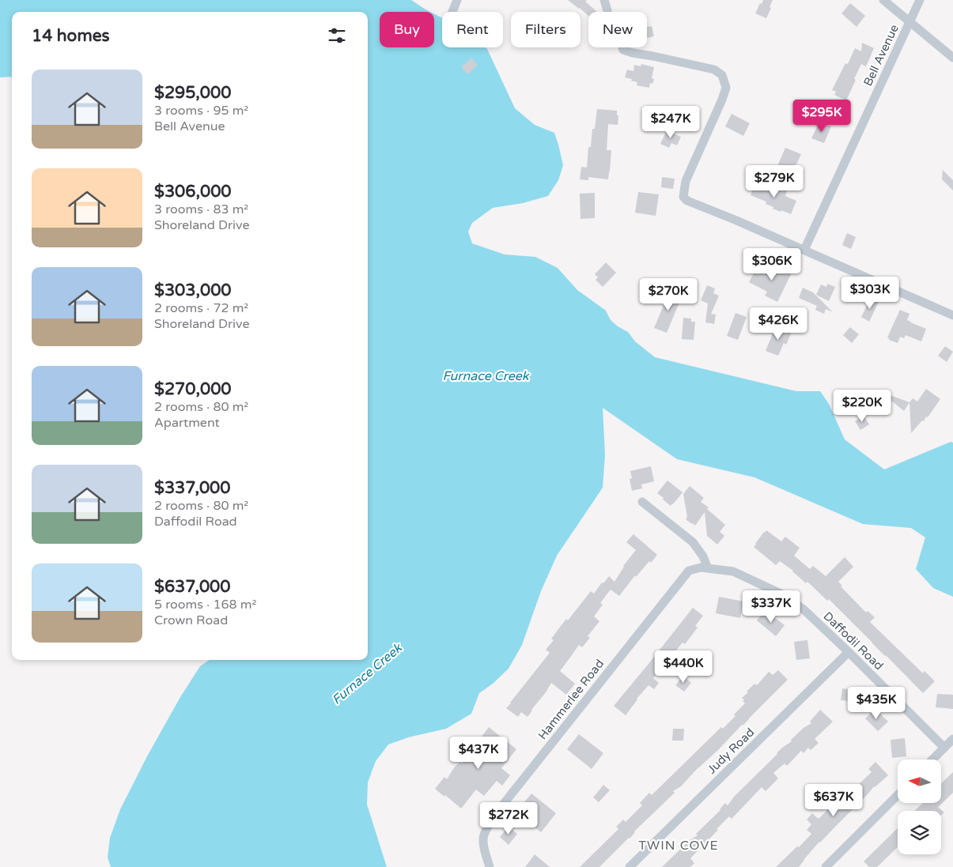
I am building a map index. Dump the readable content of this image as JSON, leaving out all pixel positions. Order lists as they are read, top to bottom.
{
  "streets": {
    "street": [
      "Bell Avenue",
      "Daffodil Road",
      "Hammerlee Road",
      "Judy Road"
    ]
  },
  "crossings": [
    ["Daffodil Road", "Hammerlee Road"],
    ["Daffodil Road", "Judy Road"]
  ],
  "districts": ["TWIN COVE"],
  "water": ["Furnace Creek"],
  "north": "left",
  "page": {
    "chip": [
      "Buy",
      "Rent",
      "Filters",
      "New"
    ],
    "heading": "14 homes",
    "list": [
      {
        "name": "$295,000",
        "note": "3 rooms · 95 m² · Bell Avenue"
      },
      {
        "name": "$306,000",
        "note": "3 rooms · 83 m² · Shoreland Drive"
      },
      {
        "name": "$303,000",
        "note": "2 rooms · 72 m² · Shoreland Drive"
      },
      {
        "name": "$270,000",
        "note": "2 rooms · 80 m² · Apartment"
      },
      {
        "name": "$337,000",
        "note": "2 rooms · 80 m² · Daffodil Road"
      },
      {
        "name": "$637,000",
        "note": "5 rooms · 168 m² · Crown Road"
      }
    ],
    "price": [
      "$295K",
      "$247K",
      "$279K",
      "$306K",
      "$303K",
      "$270K",
      "$426K",
      "$220K",
      "$337K",
      "$440K",
      "$435K",
      "$437K",
      "$637K",
      "$272K"
    ]
  }
}
